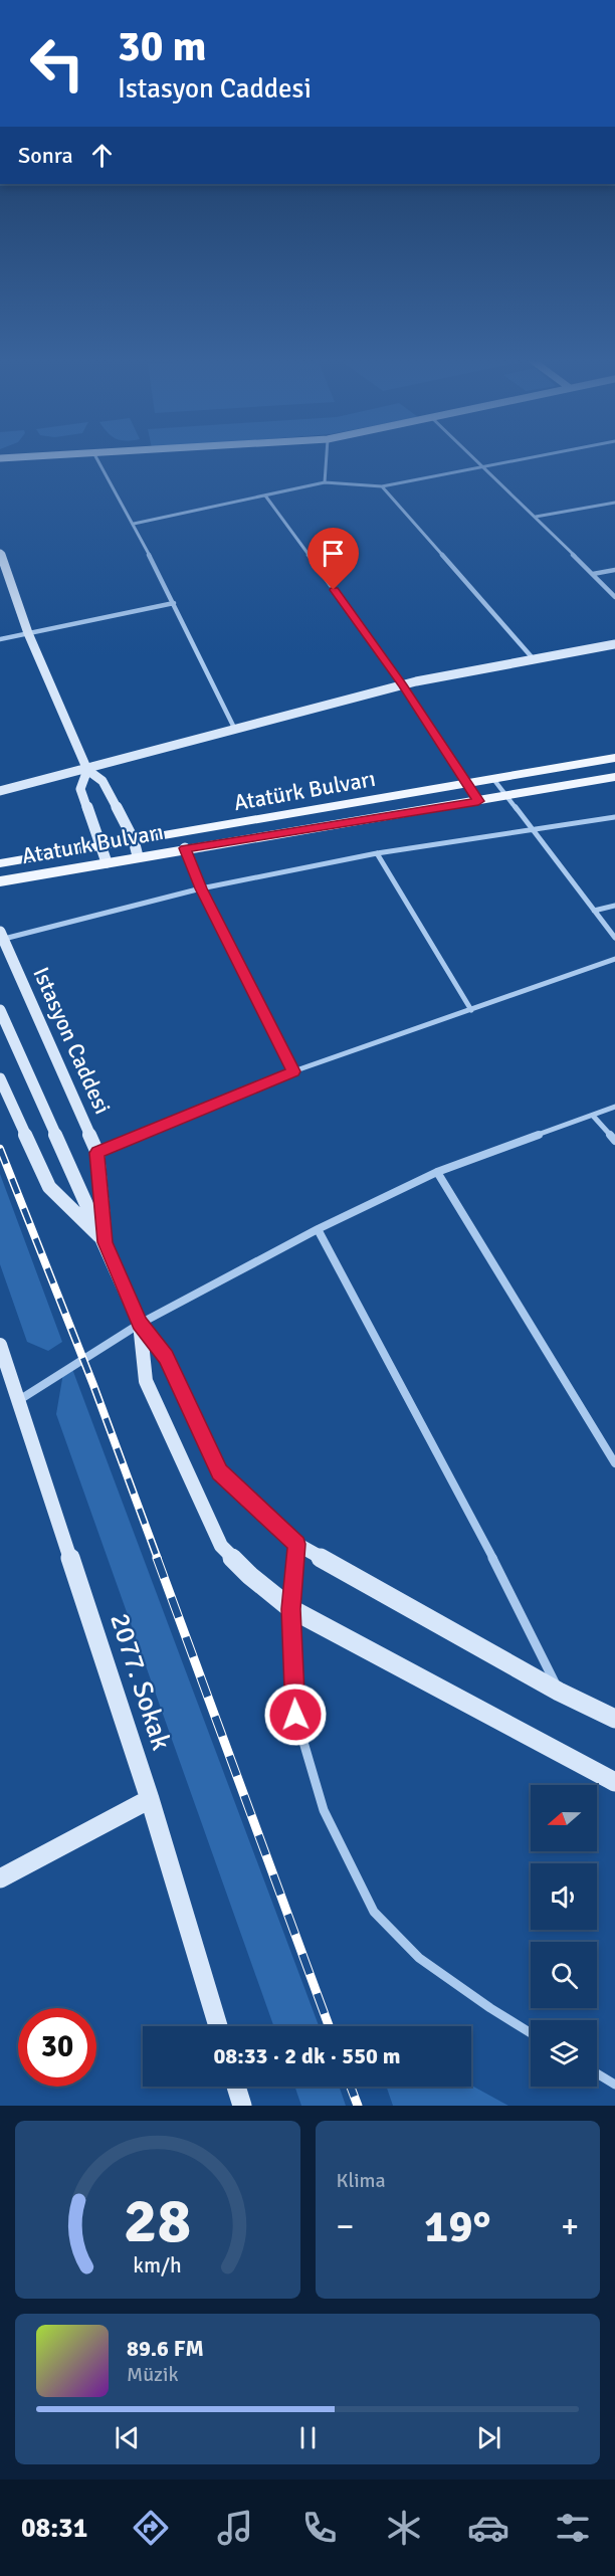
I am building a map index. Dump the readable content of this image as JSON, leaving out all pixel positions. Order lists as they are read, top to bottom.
{
  "streets": {
    "main road": ["Atatürk Bulvarı", "Ataturk Bulvarı"],
    "street": ["Istasyon Caddesi", "2077. Sokak"]
  },
  "north": "left",
  "page": {
    "turn": ["30 m", "Istasyon Caddesi"],
    "then": "Sonra",
    "limit": "30",
    "trip": "08:33 · 2 dk · 550 m",
    "tile": "Klima",
    "heat": ["−", "19°", "+"],
    "song": ["89.6 FM", "Müzik"],
    "tabs": "08:31",
    "gauge": ["28", "km/h"]
  }
}
